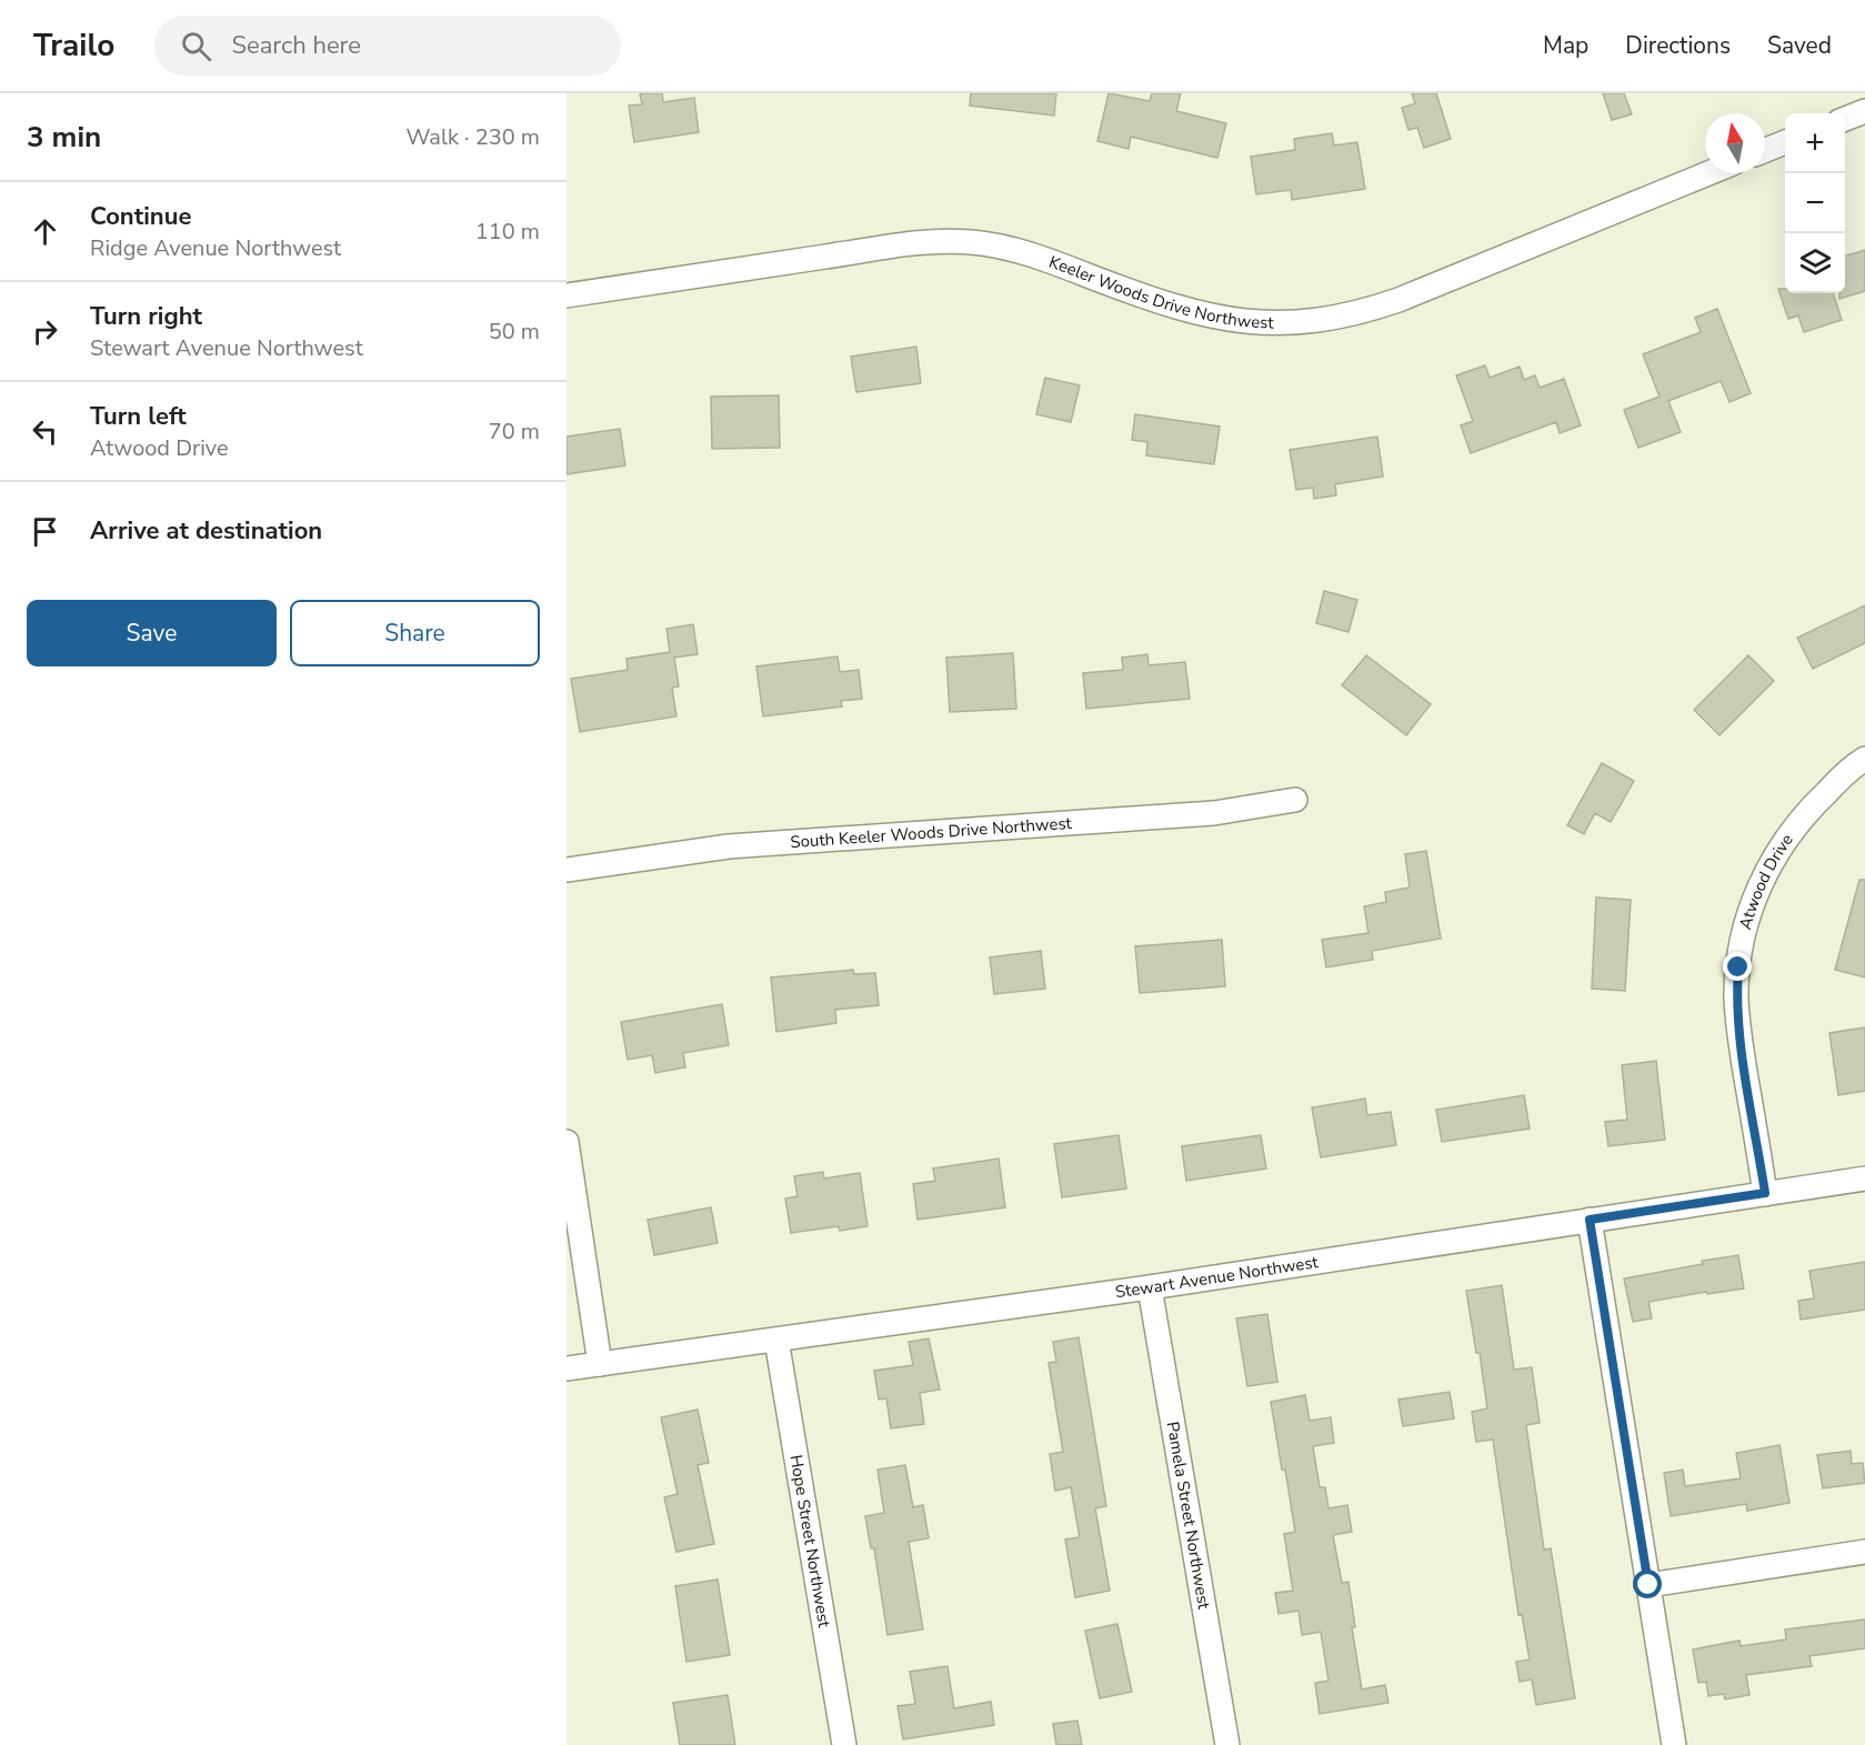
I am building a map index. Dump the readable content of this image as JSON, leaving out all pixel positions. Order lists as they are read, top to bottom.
{
  "streets": {
    "street": [
      "Keeler Woods Drive Northwest",
      "South Keeler Woods Drive Northwest",
      "Atwood Drive",
      "Stewart Avenue Northwest",
      "Pamela Street Northwest",
      "Hope Street Northwest"
    ]
  },
  "crossings": [
    ["Atwood Drive", "Stewart Avenue Northwest"],
    ["Stewart Avenue Northwest", "Pamela Street Northwest"],
    ["Stewart Avenue Northwest", "Hope Street Northwest"]
  ],
  "north": "top",
  "page": {
    "header": "Trailo",
    "search": "Search here",
    "nav": ["Map", "Directions", "Saved"],
    "heading": ["3 min", "Walk · 230 m"],
    "map_buttons": ["+", "−"],
    "list": [
      ["Continue", "Ridge Avenue Northwest", "110 m"],
      ["Turn right", "Stewart Avenue Northwest", "50 m"],
      ["Turn left", "Atwood Drive", "70 m"],
      "Arrive at destination"
    ],
    "buttons": ["Save", "Share"]
  }
}
